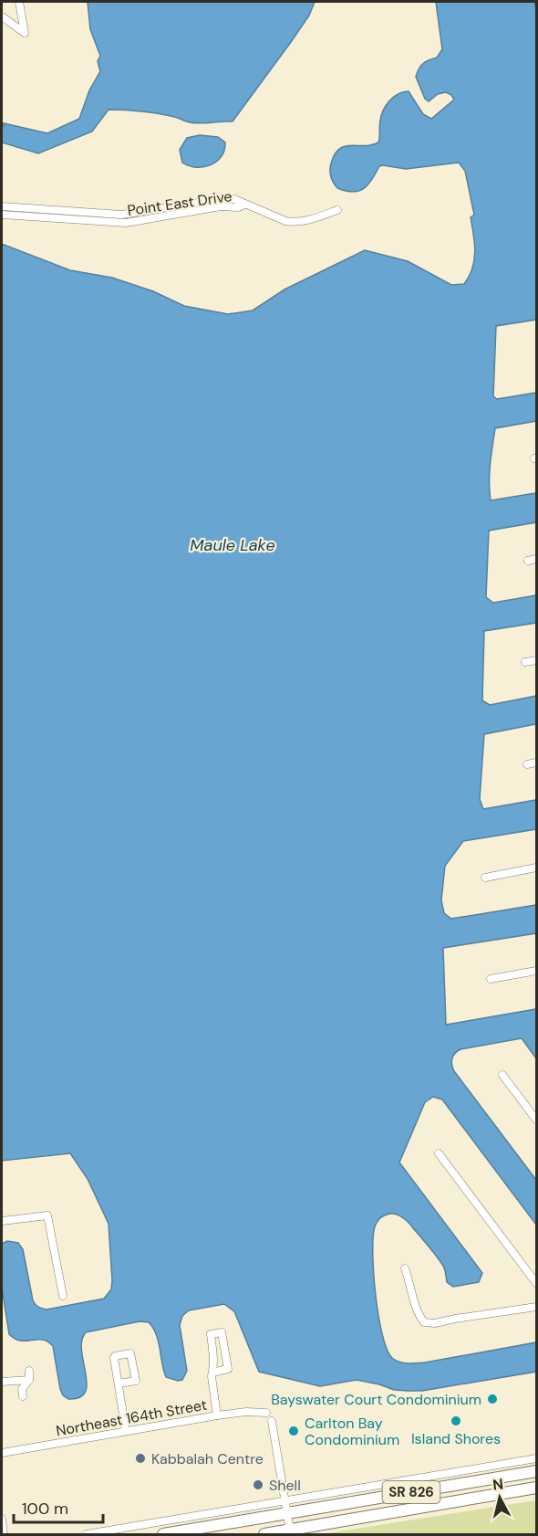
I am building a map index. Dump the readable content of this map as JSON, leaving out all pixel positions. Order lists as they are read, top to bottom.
{
  "streets": {
    "main road": ["SR 826"],
    "street": ["Point East Drive", "Northeast 164th Street"]
  },
  "water": ["Maule Lake"],
  "places": [
    "Bayswater Court Condominium",
    "Island Shores",
    "Carlton Bay Condominium",
    "Kabbalah Centre",
    "Shell"
  ],
  "scale_bar": "100 m",
  "north": "top"
}
